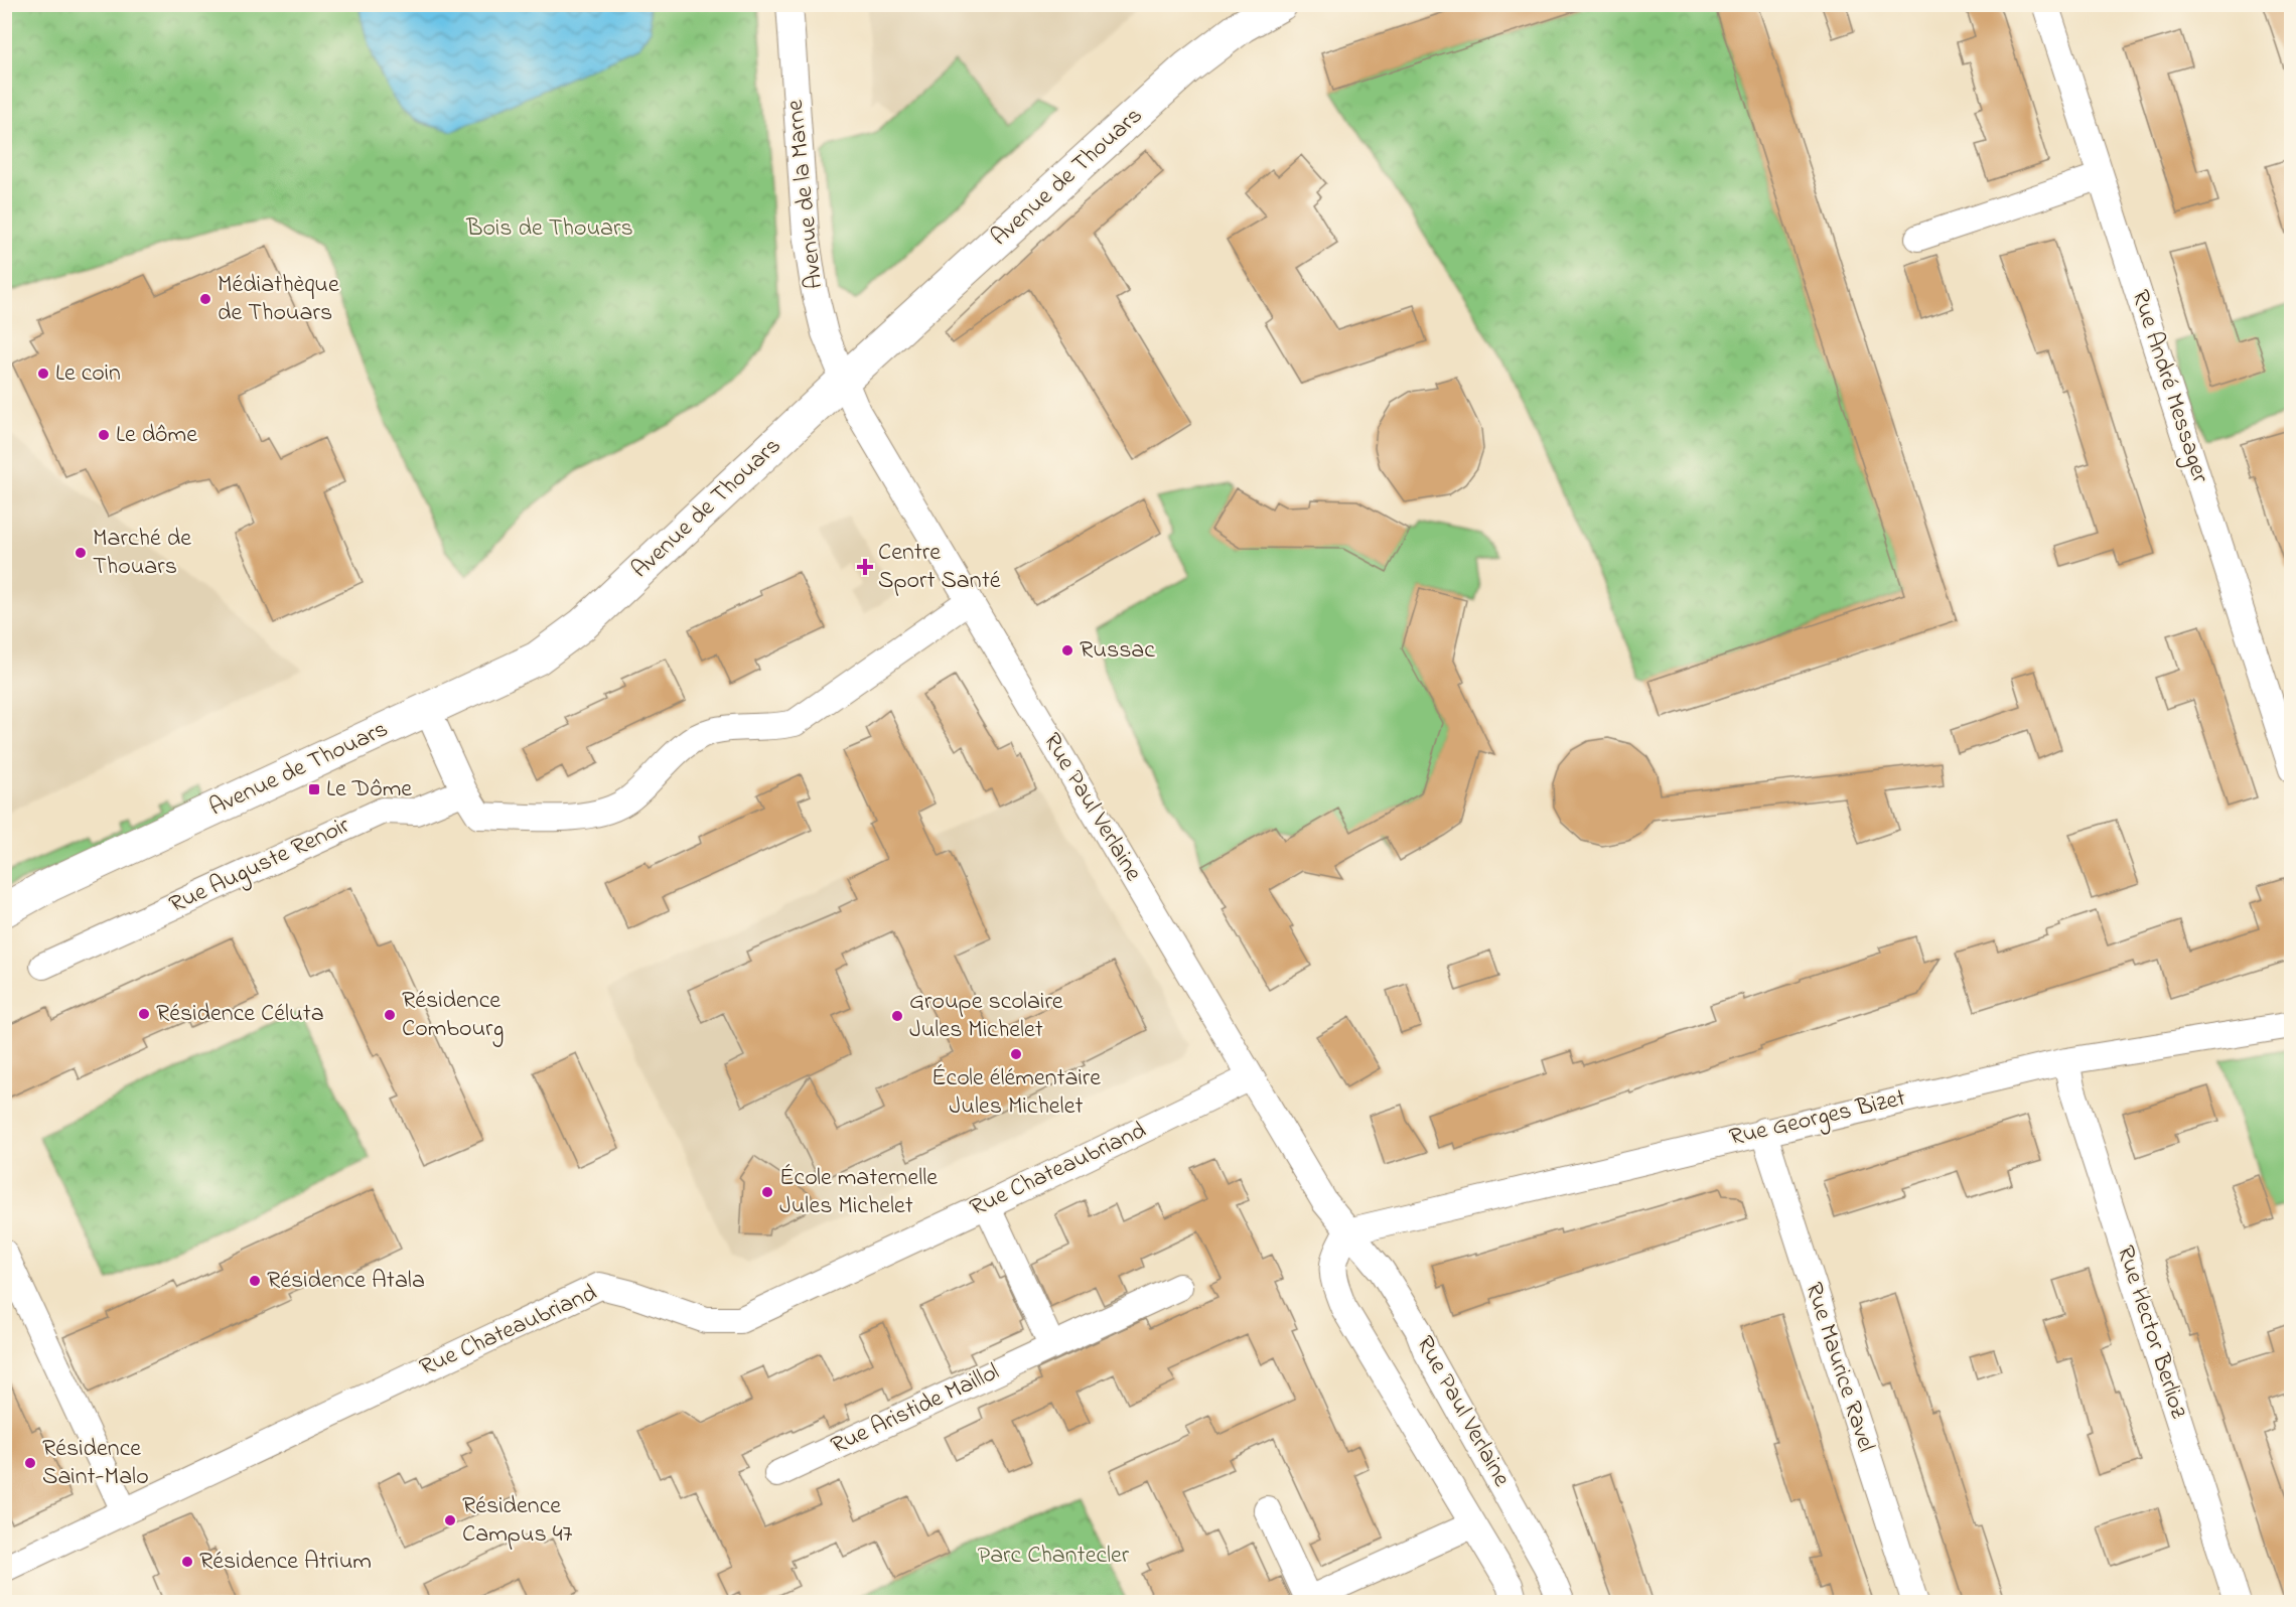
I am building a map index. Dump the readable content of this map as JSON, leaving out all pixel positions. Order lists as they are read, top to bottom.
{
  "streets": {
    "street": [
      "Avenue de Thouars",
      "Avenue de la Marne",
      "Rue André Messager",
      "Rue Paul Verlaine",
      "Rue Auguste Renoir",
      "Rue Georges Bizet",
      "Rue Chateaubriand",
      "Rue Hector Berlioz",
      "Rue Maurice Ravel",
      "Rue Aristide Maillol"
    ]
  },
  "crossings": [
    ["Avenue de Thouars", "Avenue de la Marne"],
    ["Avenue de Thouars", "Rue Paul Verlaine"],
    ["Avenue de la Marne", "Rue Paul Verlaine"],
    ["Rue Paul Verlaine", "Rue Georges Bizet"],
    ["Rue Paul Verlaine", "Rue Chateaubriand"],
    ["Rue Georges Bizet", "Rue Hector Berlioz"],
    ["Rue Georges Bizet", "Rue Maurice Ravel"]
  ],
  "parks": ["Bois de Thouars", "Parc Chantecler"],
  "places": {
    "other": [
      "Médiathèque de Thouars",
      "Le coin",
      "Le dôme",
      "Marché de Thouars",
      "Russac",
      "Résidence Céluta",
      "Résidence Combourg",
      "Groupe scolaire Jules Michelet",
      "École élémentaire Jules Michelet",
      "École maternelle Jules Michelet",
      "Résidence Atala",
      "Résidence Saint-Malo",
      "Résidence Campus 47",
      "Résidence Atrium"
    ],
    "health": ["Centre Sport Santé"],
    "transit": ["Le Dôme"]
  }
}
